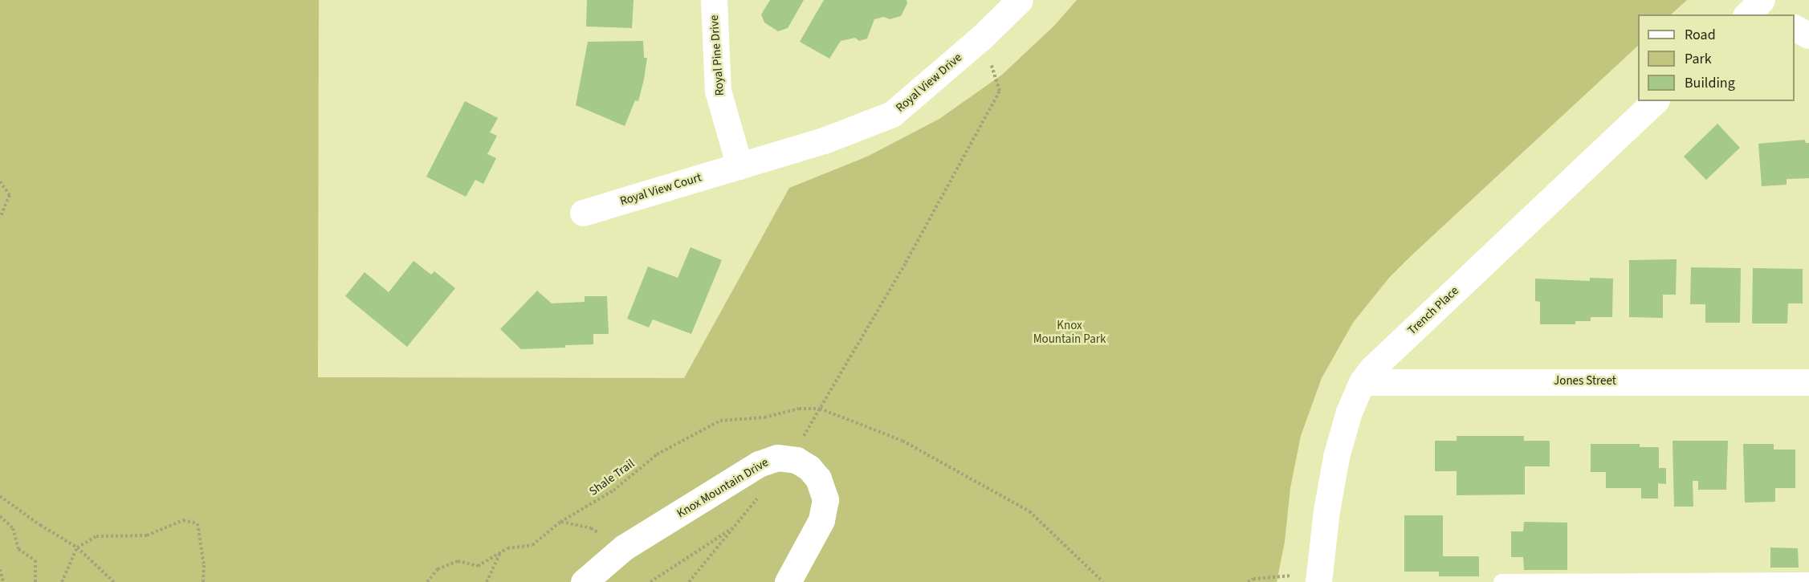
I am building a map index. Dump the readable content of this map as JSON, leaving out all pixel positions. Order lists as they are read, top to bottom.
{
  "streets": {
    "street": [
      "Royal Pine Drive",
      "Royal View Drive",
      "Royal View Court",
      "Trench Place",
      "Jones Street",
      "Knox Mountain Drive"
    ],
    "path": ["Shale Trail"]
  },
  "crossings": [
    ["Royal Pine Drive", "Royal View Drive"],
    ["Royal Pine Drive", "Royal View Court"],
    ["Royal View Drive", "Royal View Court"],
    ["Trench Place", "Jones Street"]
  ],
  "parks": ["Knox Mountain Park"],
  "legend": ["Road", "Park", "Building"]
}
